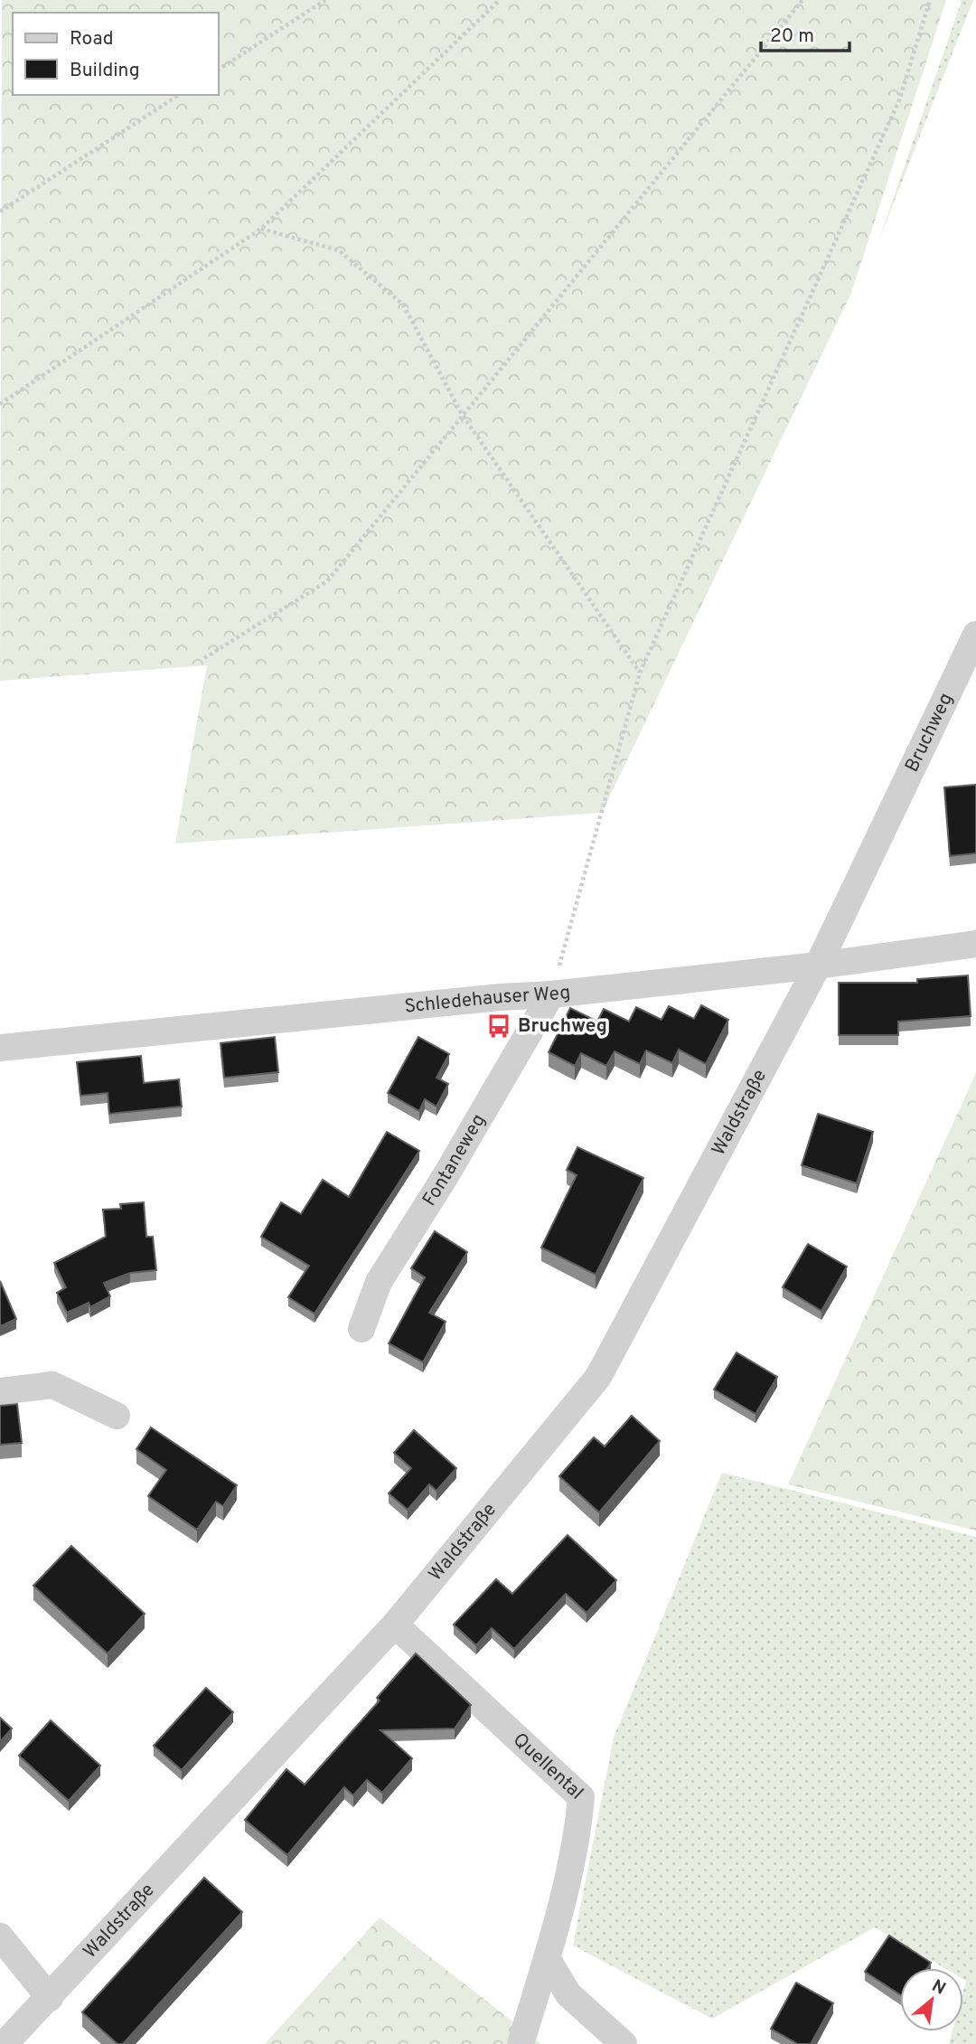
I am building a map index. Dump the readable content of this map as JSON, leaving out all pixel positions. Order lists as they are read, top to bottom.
{
  "streets": {
    "street": [
      "Bruchweg",
      "Schledehauser Weg",
      "Waldstraße",
      "Fontaneweg",
      "Quellental"
    ]
  },
  "crossings": [
    ["Bruchweg", "Schledehauser Weg"],
    ["Bruchweg", "Waldstraße"],
    ["Schledehauser Weg", "Waldstraße"],
    ["Schledehauser Weg", "Fontaneweg"],
    ["Waldstraße", "Quellental"]
  ],
  "places": {
    "bus stop": ["Bruchweg"]
  },
  "legend": ["Road", "Building"],
  "scale_bar": "20 m",
  "north": "top right"
}
